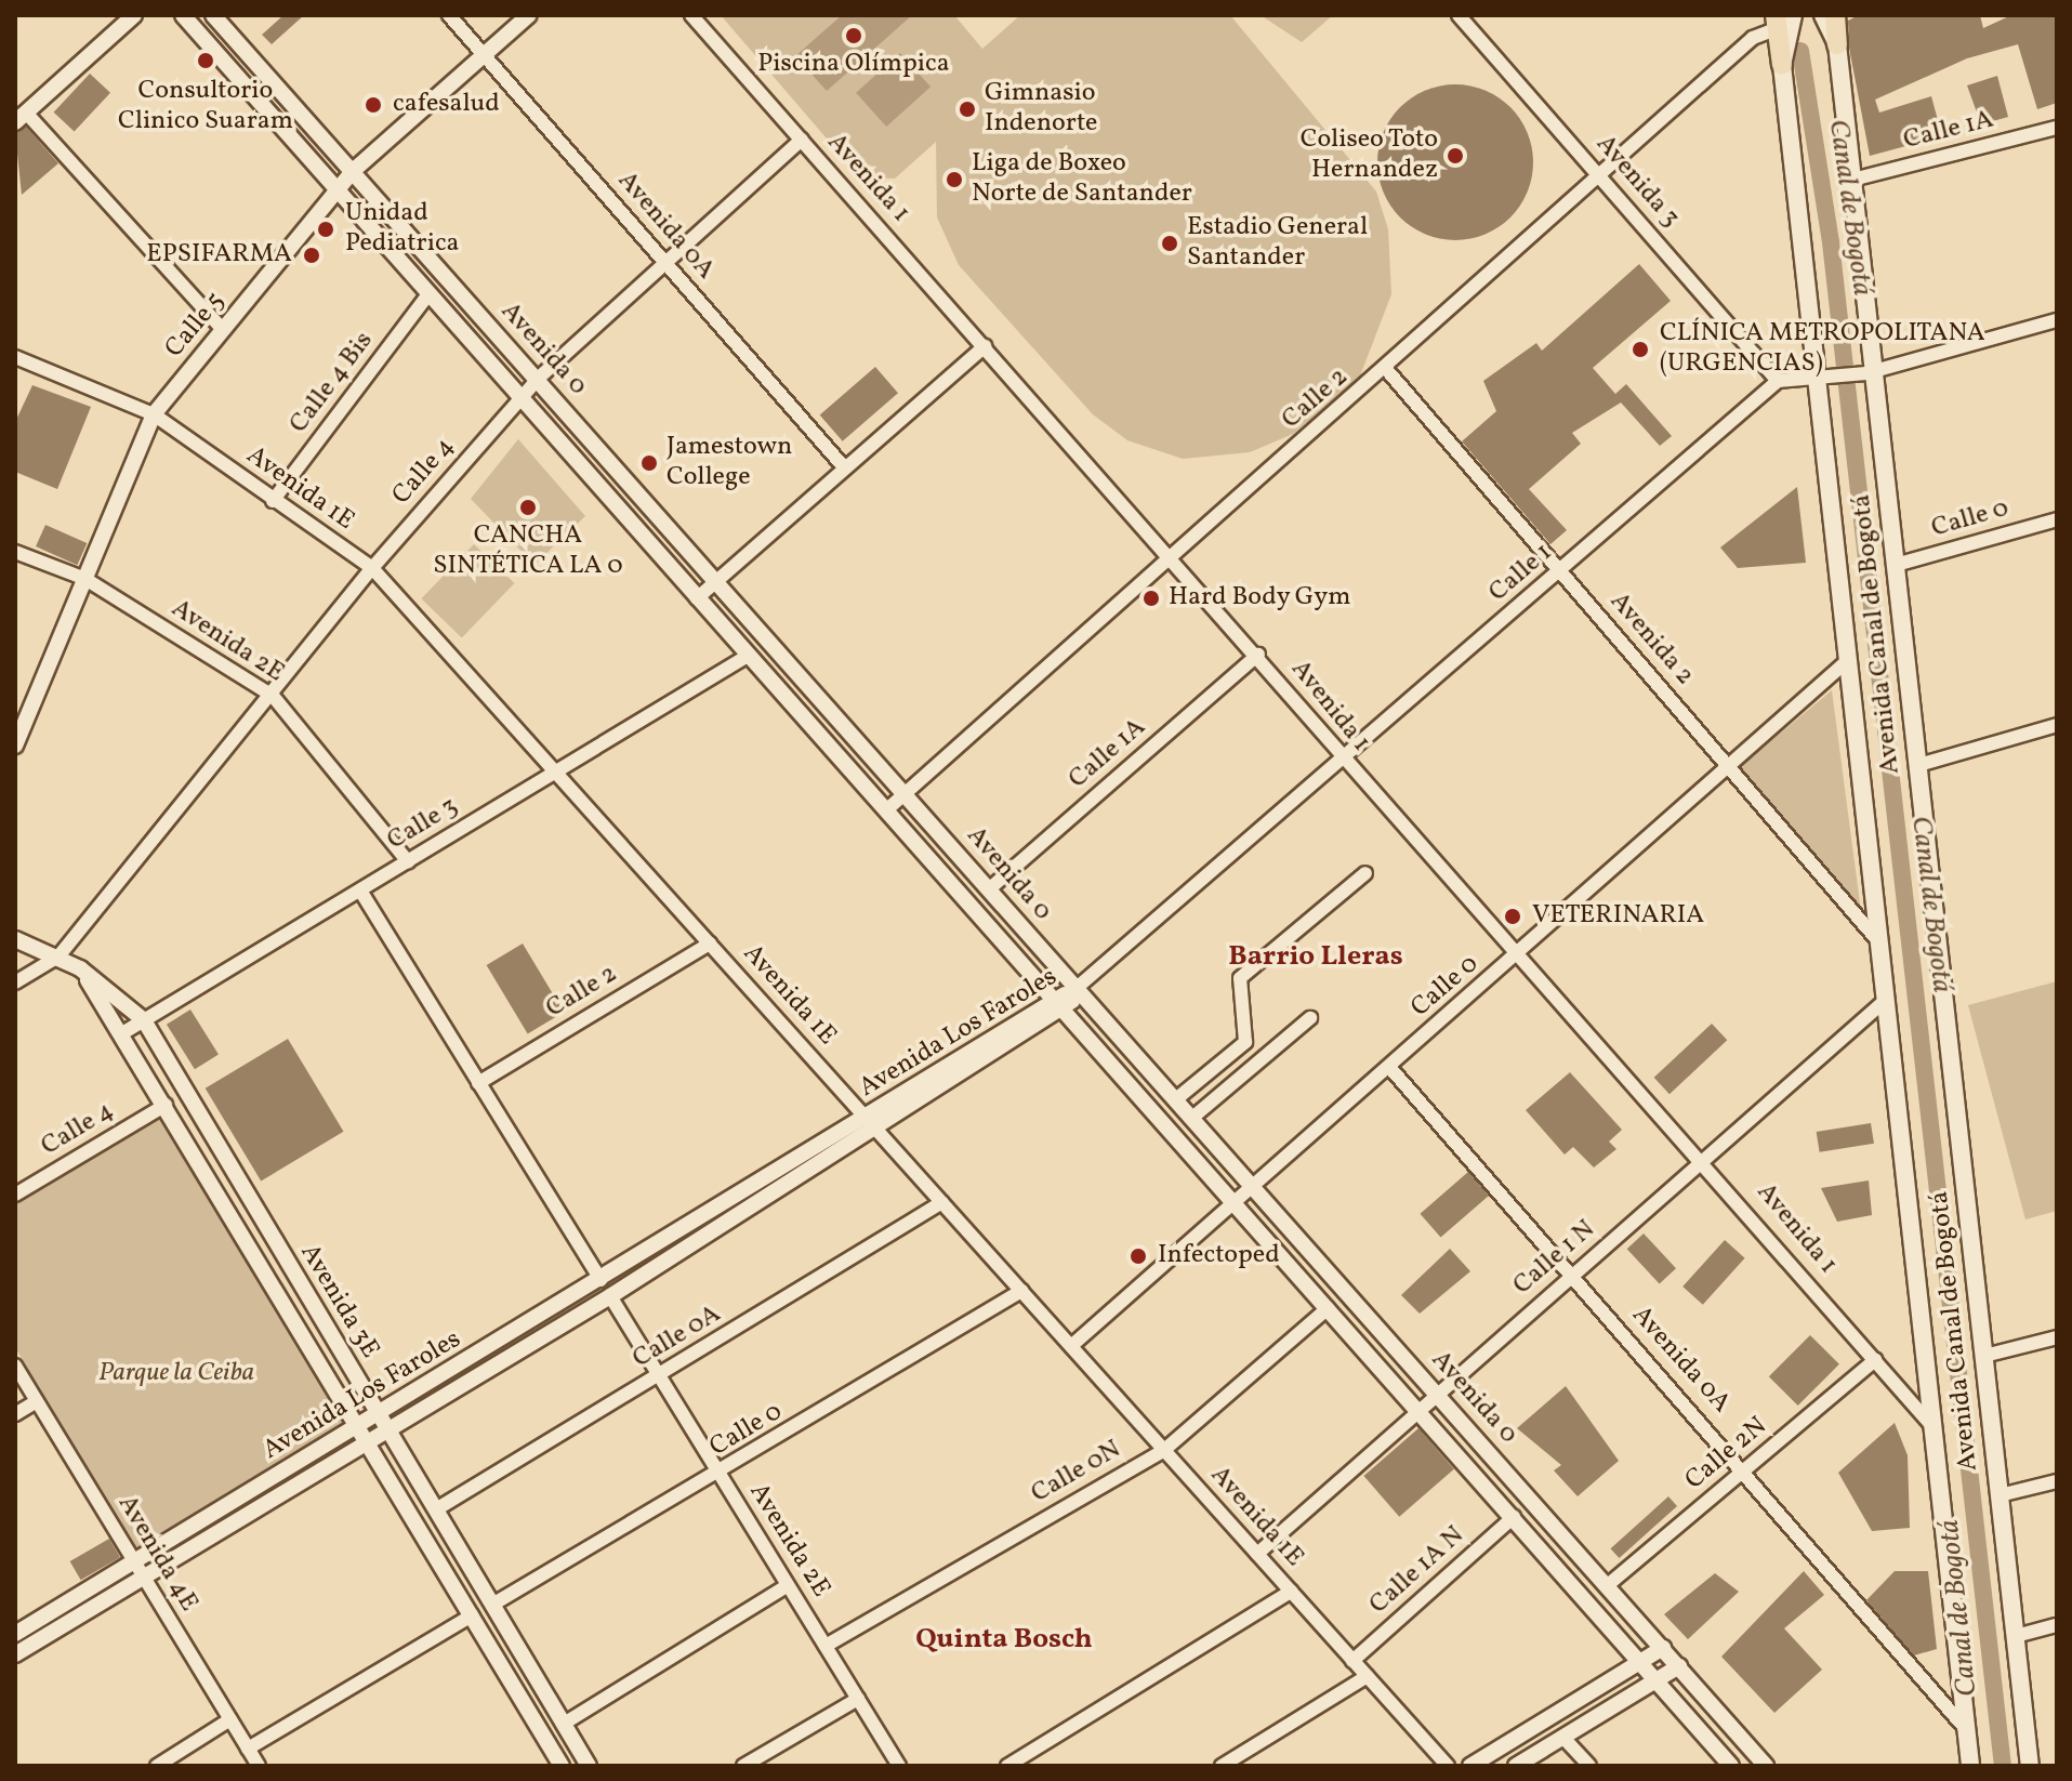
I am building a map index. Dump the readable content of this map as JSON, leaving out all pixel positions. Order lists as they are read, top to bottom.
{
  "streets": {
    "main road": ["Avenida Canal de Bogotá"],
    "street": [
      "Calle 1A",
      "Avenida 1",
      "Avenida 3",
      "Avenida 0A",
      "Calle 5",
      "Avenida 0",
      "Calle 4 Bis",
      "Calle 2",
      "Calle 4",
      "Avenida 1E",
      "Calle 0",
      "Calle 1",
      "Avenida 2",
      "Avenida 2E",
      "Calle 3",
      "Avenida Los Faroles",
      "Calle 1 N",
      "Avenida 3E",
      "Calle 0A",
      "Calle 2N",
      "Calle 0N",
      "Avenida 4E",
      "Calle 1A N"
    ]
  },
  "crossings": [
    ["Calle 1A", "Avenida 1"],
    ["Calle 1A", "Avenida 0"],
    ["Calle 1A", "Avenida Canal de Bogotá"],
    ["Avenida 1", "Calle 2"],
    ["Avenida 1", "Calle 4"],
    ["Avenida 1", "Calle 0"],
    ["Avenida 1", "Calle 1"],
    ["Avenida 1", "Avenida Canal de Bogotá"],
    ["Avenida 1", "Calle 1 N"],
    ["Avenida 1", "Calle 2N"],
    ["Avenida 3", "Calle 2"],
    ["Avenida 3", "Calle 1"],
    ["Avenida 0A", "Calle 5"],
    ["Avenida 0A", "Calle 4"],
    ["Avenida 0A", "Calle 0"],
    ["Avenida 0A", "Avenida Canal de Bogotá"],
    ["Avenida 0A", "Calle 1 N"],
    ["Avenida 0A", "Calle 2N"],
    ["Calle 5", "Avenida 0"],
    ["Calle 5", "Avenida 1E"],
    ["Calle 5", "Avenida 2E"],
    ["Avenida 0", "Calle 4 Bis"],
    ["Avenida 0", "Calle 2"],
    ["Avenida 0", "Calle 4"],
    ["Avenida 0", "Calle 0"],
    ["Avenida 0", "Calle 1"],
    ["Avenida 0", "Calle 3"],
    ["Avenida 0", "Avenida Los Faroles"],
    ["Avenida 0", "Calle 1 N"],
    ["Avenida 0", "Calle 2N"],
    ["Avenida 0", "Calle 0N"],
    ["Avenida 0", "Calle 1A N"],
    ["Calle 4 Bis", "Avenida 1E"],
    ["Calle 2", "Avenida 1E"],
    ["Calle 2", "Avenida 2"],
    ["Calle 4", "Avenida 1E"],
    ["Calle 4", "Avenida 2E"],
    ["Calle 4", "Avenida 3E"],
    ["Avenida 1E", "Calle 0"],
    ["Avenida 1E", "Calle 3"],
    ["Avenida 1E", "Avenida Los Faroles"],
    ["Avenida 1E", "Calle 1 N"],
    ["Avenida 1E", "Calle 0A"],
    ["Avenida 1E", "Calle 0N"],
    ["Avenida 1E", "Calle 1A N"],
    ["Calle 0", "Avenida Canal de Bogotá"],
    ["Calle 0", "Avenida 2"],
    ["Calle 0", "Avenida 2E"],
    ["Calle 0", "Avenida 3E"],
    ["Calle 1", "Avenida 2"],
    ["Calle 1", "Avenida Los Faroles"],
    ["Avenida Canal de Bogotá", "Avenida 2"],
    ["Avenida Canal de Bogotá", "Calle 1 N"],
    ["Avenida 2E", "Calle 3"],
    ["Avenida 2E", "Avenida Los Faroles"],
    ["Avenida 2E", "Calle 0A"],
    ["Avenida 2E", "Calle 0N"],
    ["Calle 3", "Avenida 3E"],
    ["Avenida Los Faroles", "Avenida 3E"],
    ["Avenida Los Faroles", "Avenida 4E"],
    ["Avenida 3E", "Calle 0A"]
  ],
  "districts": ["Barrio Lleras", "Quinta Bosch"],
  "water": ["Canal de Bogotá"],
  "parks": ["Parque la Ceiba"],
  "places": [
    "Piscina Olímpica",
    "Consultorio Clinico Suaram",
    "cafesalud",
    "Gimnasio Indenorte",
    "Coliseo Toto Hernandez",
    "Liga de Boxeo Norte de Santander",
    "Unidad Pediatrica",
    "Estadio General Santander",
    "EPSIFARMA",
    "CLÍNICA METROPOLITANA (URGENCIAS)",
    "Jamestown College",
    "CANCHA SINTÉTICA LA 0",
    "Hard Body Gym",
    "VETERINARIA",
    "Infectoped"
  ]
}
